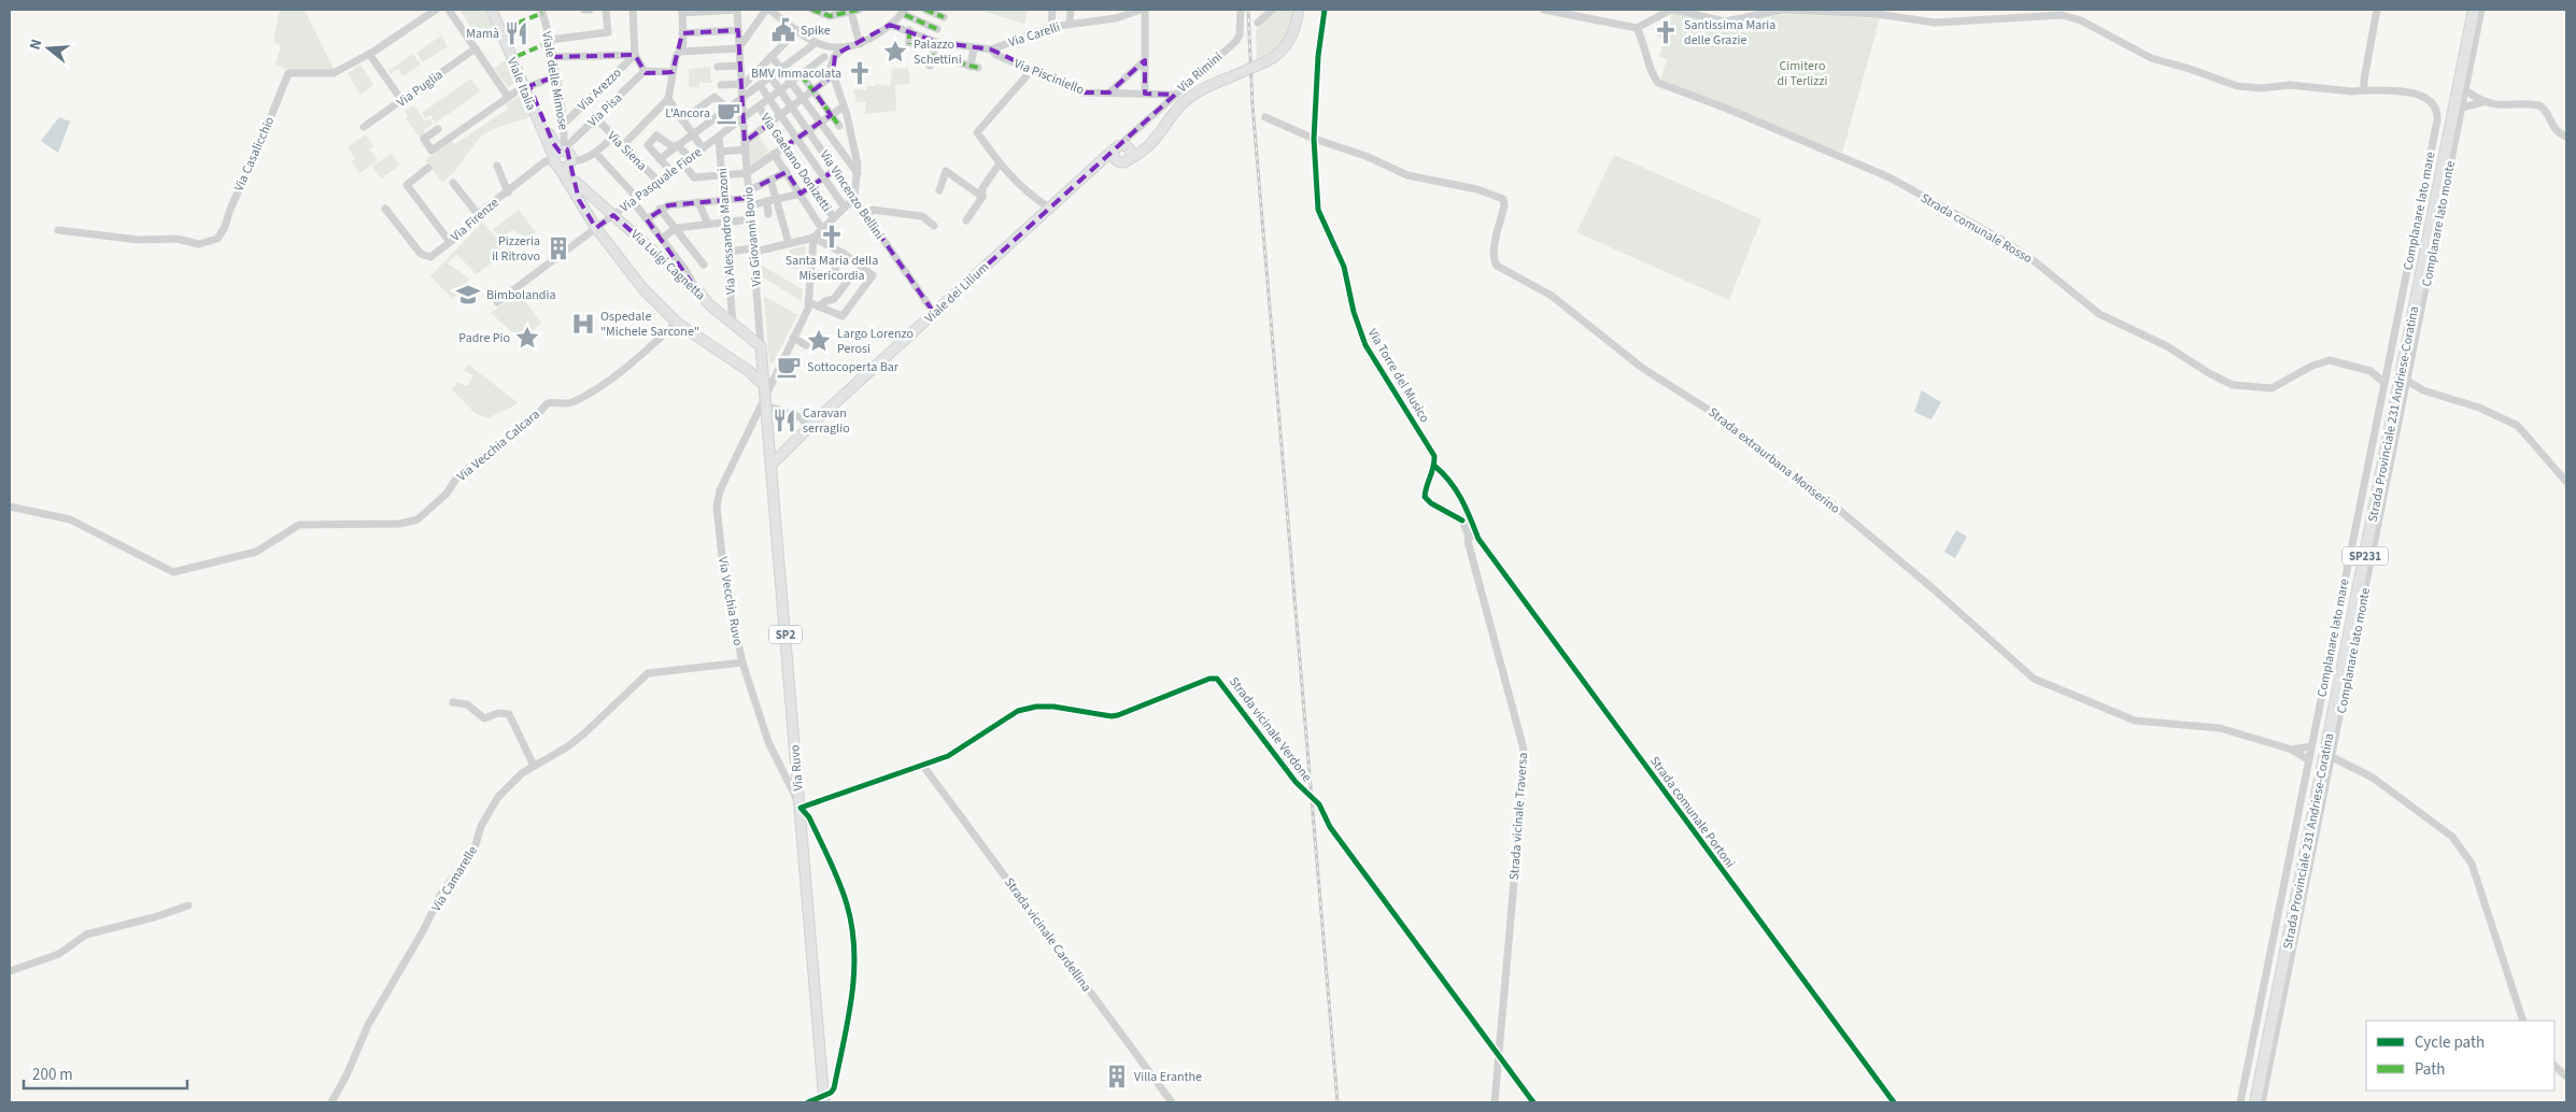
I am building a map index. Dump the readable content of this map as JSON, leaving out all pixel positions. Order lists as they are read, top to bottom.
{
  "streets": {
    "highway": ["Strada Provinciale 231 Andriese-Coratina", "SP231"],
    "main road": [
      "Viale delle Mimose",
      "Viale Italia",
      "Via Giovanni Bovio",
      "Via Luigi Cagnetta",
      "Viale dei Lilium",
      "SP2",
      "Via Ruvo"
    ],
    "street": [
      "Via Carelli",
      "Via Rimini",
      "Via Pisciniello",
      "Via Puglia",
      "Via Arezzo",
      "Via Pisa",
      "Via Siena",
      "Via Casalicchio",
      "Via Gaetano Donizetti",
      "Via Pasquale Fiore",
      "Via Vincenzo Bellini",
      "Complanare lato mare",
      "Via Firenze",
      "Complanare lato monte",
      "Strada comunale Rosso",
      "Via Alessandro Manzoni",
      "Via Torre del Musico",
      "Via Vecchia Calcara",
      "Strada extraurbana Monserino",
      "Via Vecchia Ruvo",
      "Strada vicinale Verdone",
      "Strada comunale Portoni",
      "Strada vicinale Traversa",
      "Via Camarelle",
      "Strada vicinale Cardellina"
    ]
  },
  "crossings": [
    ["Via Carelli", "Via Pisciniello"],
    ["Via Rimini", "Via Pisciniello"],
    ["Via Rimini", "Viale dei Lilium"],
    ["Viale delle Mimose", "Viale Italia"],
    ["Viale delle Mimose", "Via Arezzo"],
    ["Viale delle Mimose", "Via Pisa"],
    ["Viale delle Mimose", "Via Pasquale Fiore"],
    ["Viale delle Mimose", "Via Firenze"],
    ["Viale delle Mimose", "Via Giovanni Bovio"],
    ["Viale delle Mimose", "Via Luigi Cagnetta"],
    ["Viale delle Mimose", "Via Vecchia Calcara"],
    ["Viale Italia", "Via Pisa"],
    ["Viale Italia", "Via Firenze"],
    ["Via Pisa", "Via Siena"],
    ["Via Pisa", "Via Firenze"],
    ["Via Siena", "Via Pasquale Fiore"],
    ["Via Gaetano Donizetti", "Via Pasquale Fiore"],
    ["Via Pasquale Fiore", "Via Vincenzo Bellini"],
    ["Via Pasquale Fiore", "Via Alessandro Manzoni"],
    ["Via Pasquale Fiore", "Via Giovanni Bovio"],
    ["Via Pasquale Fiore", "Via Luigi Cagnetta"],
    ["Via Vincenzo Bellini", "Viale dei Lilium"],
    ["Complanare lato mare", "Strada comunale Rosso"],
    ["Complanare lato mare", "Strada extraurbana Monserino"],
    ["Via Alessandro Manzoni", "Via Luigi Cagnetta"],
    ["Via Giovanni Bovio", "Via Luigi Cagnetta"],
    ["Via Giovanni Bovio", "Viale dei Lilium"],
    ["Via Giovanni Bovio", "Via Vecchia Ruvo"],
    ["Via Giovanni Bovio", "Via Ruvo"],
    ["Viale dei Lilium", "Via Ruvo"],
    ["Via Torre del Musico", "Strada extraurbana Monserino"],
    ["Via Vecchia Ruvo", "Strada vicinale Verdone"],
    ["Via Vecchia Ruvo", "Via Ruvo"],
    ["Via Vecchia Ruvo", "Via Camarelle"],
    ["Strada vicinale Verdone", "Via Ruvo"],
    ["Strada vicinale Verdone", "Strada vicinale Traversa"],
    ["Strada vicinale Verdone", "Strada vicinale Cardellina"],
    ["Strada comunale Portoni", "Strada vicinale Traversa"]
  ],
  "parks": ["Cimitero di Terlizzi"],
  "places": {
    "public building": ["Spike"],
    "church": ["Santissima Maria delle Grazie", "BMV Immacolata", "Santa Maria della Misericordia"],
    "restaurant": ["Mamà", "Caravan serraglio"],
    "place": ["Palazzo Schettini", "Padre Pio", "Largo Lorenzo Perosi"],
    "cafe": ["L'Ancora", "Sottocoperta Bar"],
    "building": ["Pizzeria il Ritrovo", "Villa Eranthe"],
    "school or university": ["Bimbolandia"],
    "hospital": ["Ospedale \"Michele Sarcone\""]
  },
  "legend": ["Cycle path", "Path"],
  "scale_bar": "200 m",
  "north": "left"
}
